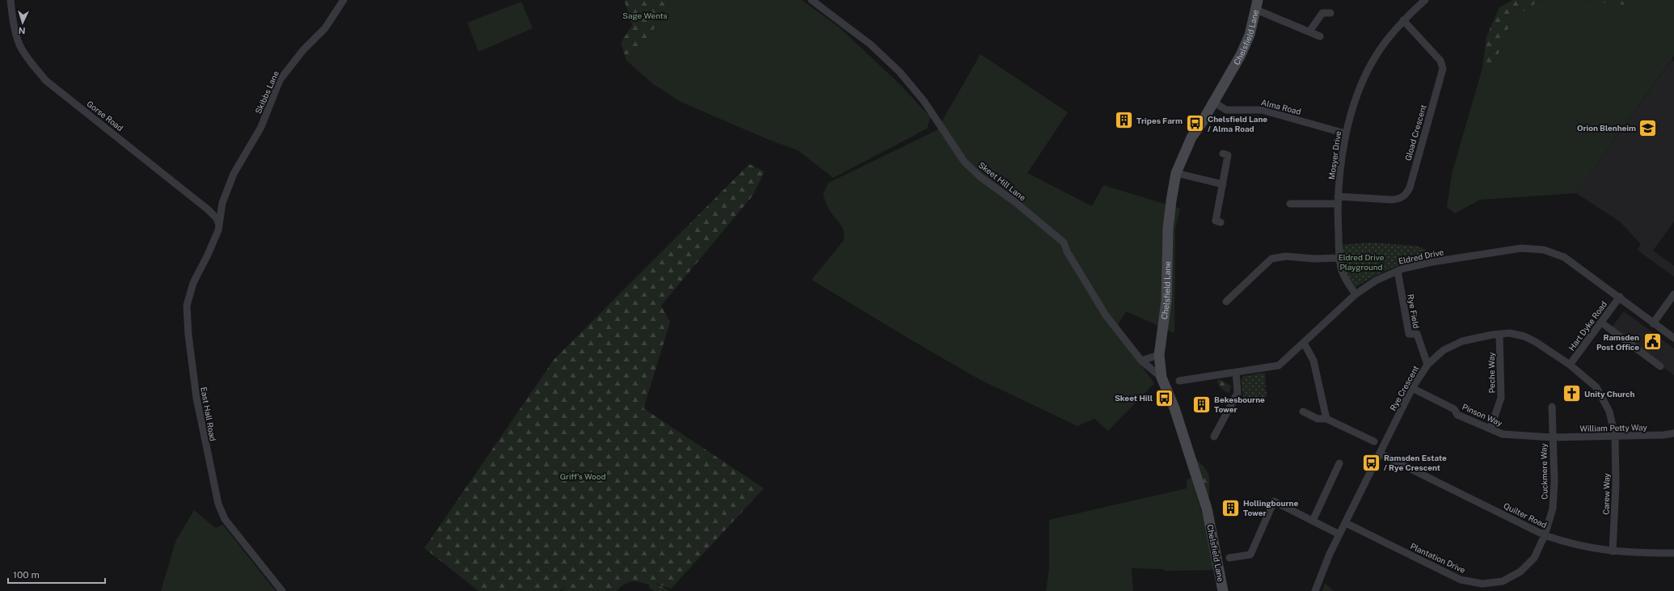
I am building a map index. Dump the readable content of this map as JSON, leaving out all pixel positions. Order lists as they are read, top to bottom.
{
  "streets": {
    "street": [
      "Chelsfield Lane",
      "Skibbs Lane",
      "Alma Road",
      "Gorse Road",
      "Gload Crescent",
      "Mosyer Drive",
      "Skeet Hill Lane",
      "Eldred Drive",
      "Rye Field",
      "Hart Dyke Road",
      "Peche Way",
      "Rye Crescent",
      "East Hall Road",
      "Pinson Way",
      "William Petty Way",
      "Cuckmere Way",
      "Carew Way",
      "Quilter Road",
      "Plantation Drive"
    ]
  },
  "crossings": [
    ["Chelsfield Lane", "Alma Road"],
    ["Chelsfield Lane", "Skeet Hill Lane"],
    ["Skibbs Lane", "Gorse Road"],
    ["Skibbs Lane", "East Hall Road"],
    ["Alma Road", "Mosyer Drive"],
    ["Gorse Road", "East Hall Road"],
    ["Gload Crescent", "Mosyer Drive"],
    ["Mosyer Drive", "Eldred Drive"],
    ["Eldred Drive", "Rye Field"],
    ["Eldred Drive", "Hart Dyke Road"],
    ["Rye Field", "Rye Crescent"],
    ["Hart Dyke Road", "Rye Crescent"],
    ["Peche Way", "Rye Crescent"],
    ["Peche Way", "Pinson Way"],
    ["Rye Crescent", "Pinson Way"],
    ["Rye Crescent", "William Petty Way"],
    ["Rye Crescent", "Carew Way"],
    ["Rye Crescent", "Quilter Road"],
    ["Rye Crescent", "Plantation Drive"],
    ["Pinson Way", "William Petty Way"],
    ["Pinson Way", "Cuckmere Way"],
    ["William Petty Way", "Cuckmere Way"],
    ["William Petty Way", "Carew Way"],
    ["Cuckmere Way", "Quilter Road"],
    ["Cuckmere Way", "Plantation Drive"],
    ["Carew Way", "Quilter Road"],
    ["Quilter Road", "Plantation Drive"]
  ],
  "parks": ["Sage Wents", "Eldred Drive Playground", "Griff's Wood"],
  "places": {
    "building": ["Tripes Farm", "Bekesbourne Tower", "Hollingbourne Tower"],
    "bus stop": ["Chelsfield Lane / Alma Road", "Skeet Hill", "Ramsden Estate / Rye Crescent"],
    "school or university": ["Orion Blenheim"],
    "public building": ["Ramsden Post Office"],
    "church": ["Unity Church"]
  },
  "scale_bar": "100 m",
  "north": "bottom"
}
